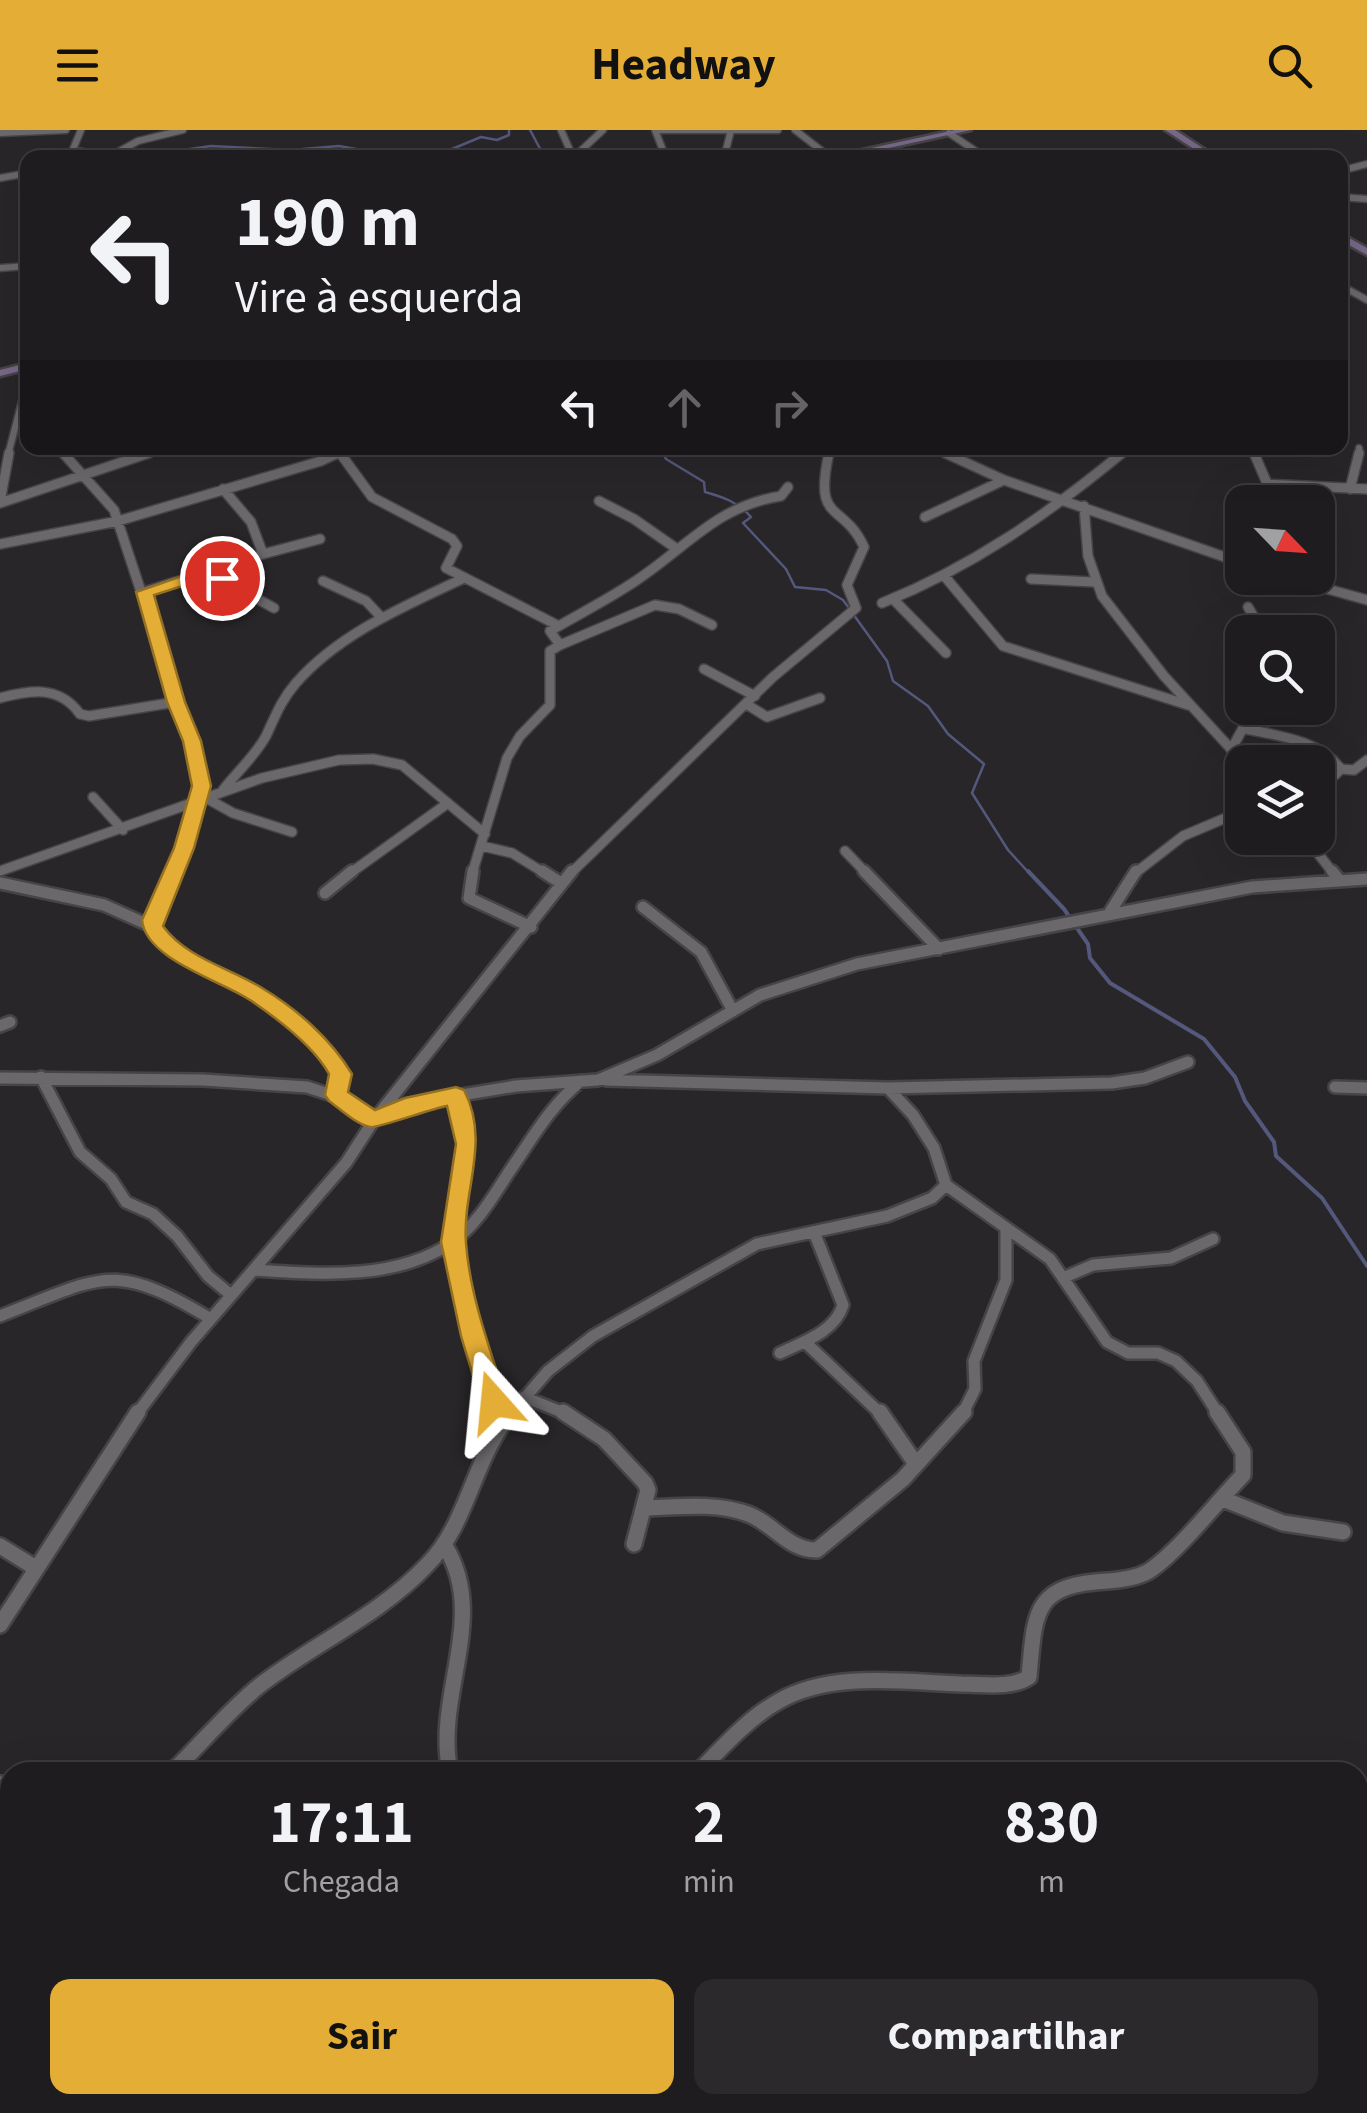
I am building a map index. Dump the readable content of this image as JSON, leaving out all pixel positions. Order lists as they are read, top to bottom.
{
  "north": "bottom right",
  "page": {
    "header": "Headway",
    "turn": ["190 m", "Vire à esquerda"],
    "eta": [
      "17:11",
      "Chegada",
      "2",
      "min",
      "830",
      "m"
    ],
    "buttons": ["Sair", "Compartilhar"]
  }
}
